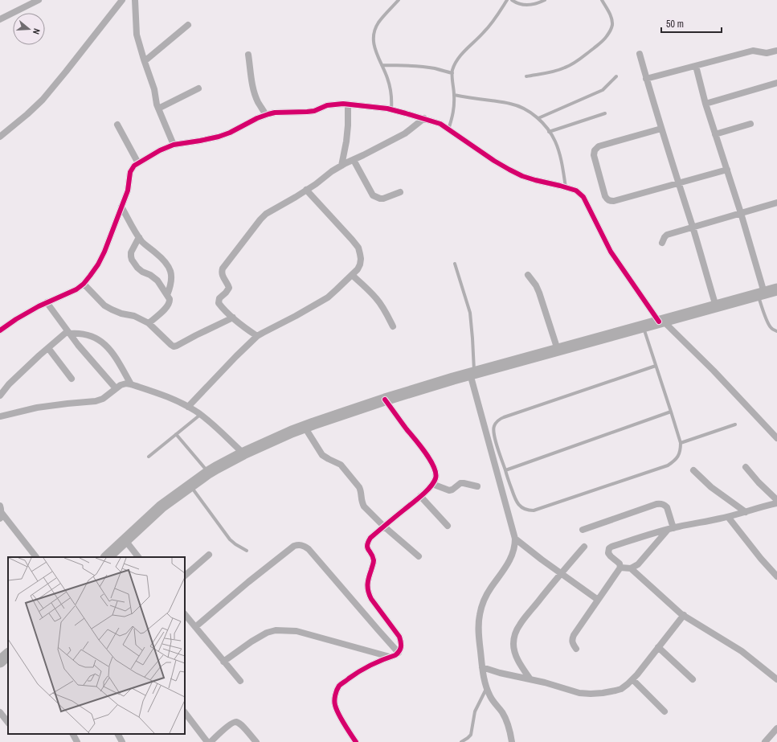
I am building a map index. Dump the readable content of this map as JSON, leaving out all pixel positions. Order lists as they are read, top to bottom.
{
  "scale_bar": "50 m",
  "north": "right"
}
